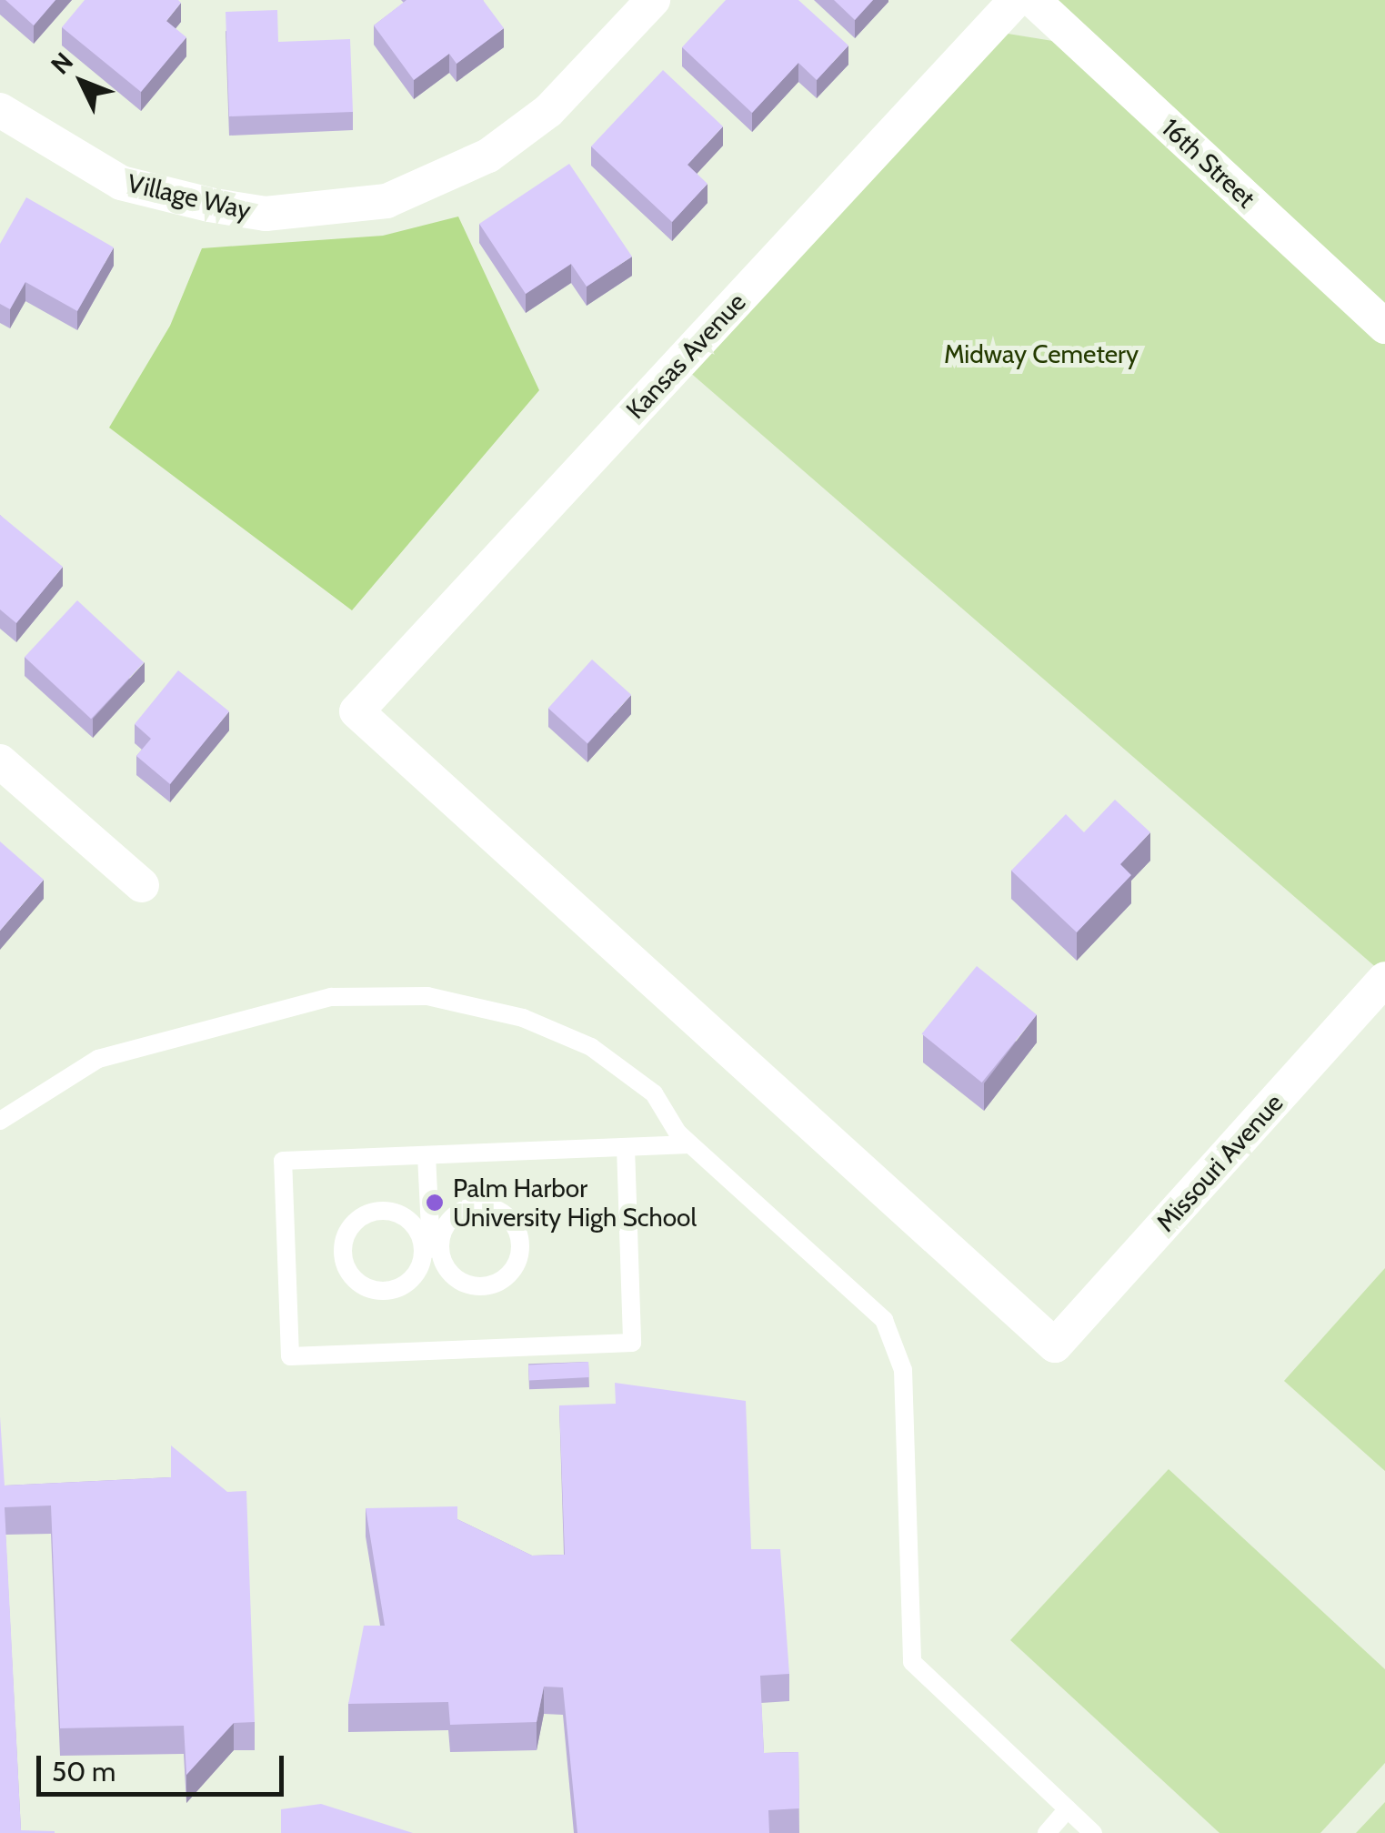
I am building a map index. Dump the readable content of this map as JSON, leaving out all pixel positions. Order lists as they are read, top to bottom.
{
  "streets": {
    "street": [
      "16th Street",
      "Village Way",
      "Kansas Avenue",
      "Missouri Avenue"
    ]
  },
  "crossings": [
    ["Kansas Avenue", "Missouri Avenue"]
  ],
  "parks": ["Midway Cemetery"],
  "places": ["Palm Harbor University High School"],
  "scale_bar": "50 m",
  "north": "top left"
}
